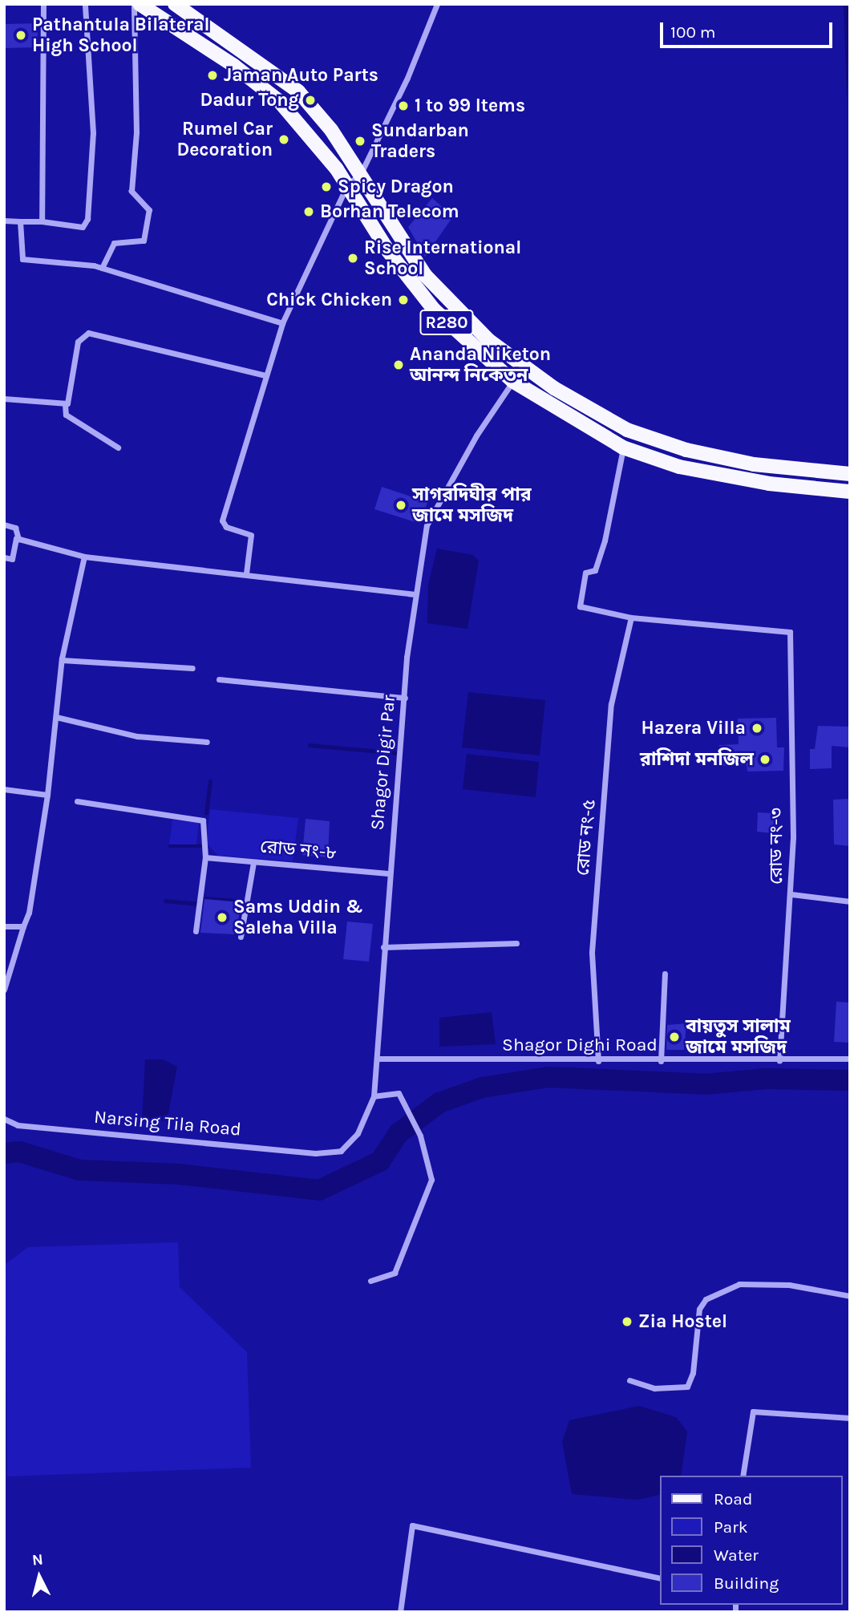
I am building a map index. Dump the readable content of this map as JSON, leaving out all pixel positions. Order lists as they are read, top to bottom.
{
  "streets": {
    "main road": ["R280"],
    "street": [
      "Shagor Digir Par",
      "রোড নং-৫",
      "রোড নং-৩",
      "রোড নং-৮",
      "Shagor Dighi Road",
      "Narsing Tila Road"
    ]
  },
  "crossings": [
    ["R280", "Shagor Digir Par"],
    ["Shagor Digir Par", "রোড নং-৮"],
    ["Shagor Digir Par", "Shagor Dighi Road"],
    ["Shagor Digir Par", "Narsing Tila Road"],
    ["রোড নং-৫", "রোড নং-৩"],
    ["রোড নং-৫", "Shagor Dighi Road"],
    ["রোড নং-৩", "Shagor Dighi Road"]
  ],
  "places": [
    "Pathantula Bilateral High School",
    "Jaman Auto Parts",
    "Dadur Tong",
    "1 to 99 Items",
    "Rumel Car Decoration",
    "Sundarban Traders",
    "Spicy Dragon",
    "Borhan Telecom",
    "Rise International School",
    "Chick Chicken",
    "Ananda Niketon আনন্দ নিকেতন",
    "সাগরদিঘীর পার জামে মসজিদ",
    "Hazera Villa",
    "রাশিদা মনজিল",
    "Sams Uddin & Saleha Villa",
    "বায়তুস সালাম জামে মসজিদ",
    "Zia Hostel"
  ],
  "legend": [
    "Road",
    "Park",
    "Water",
    "Building"
  ],
  "scale_bar": "100 m",
  "north": "top"
}
